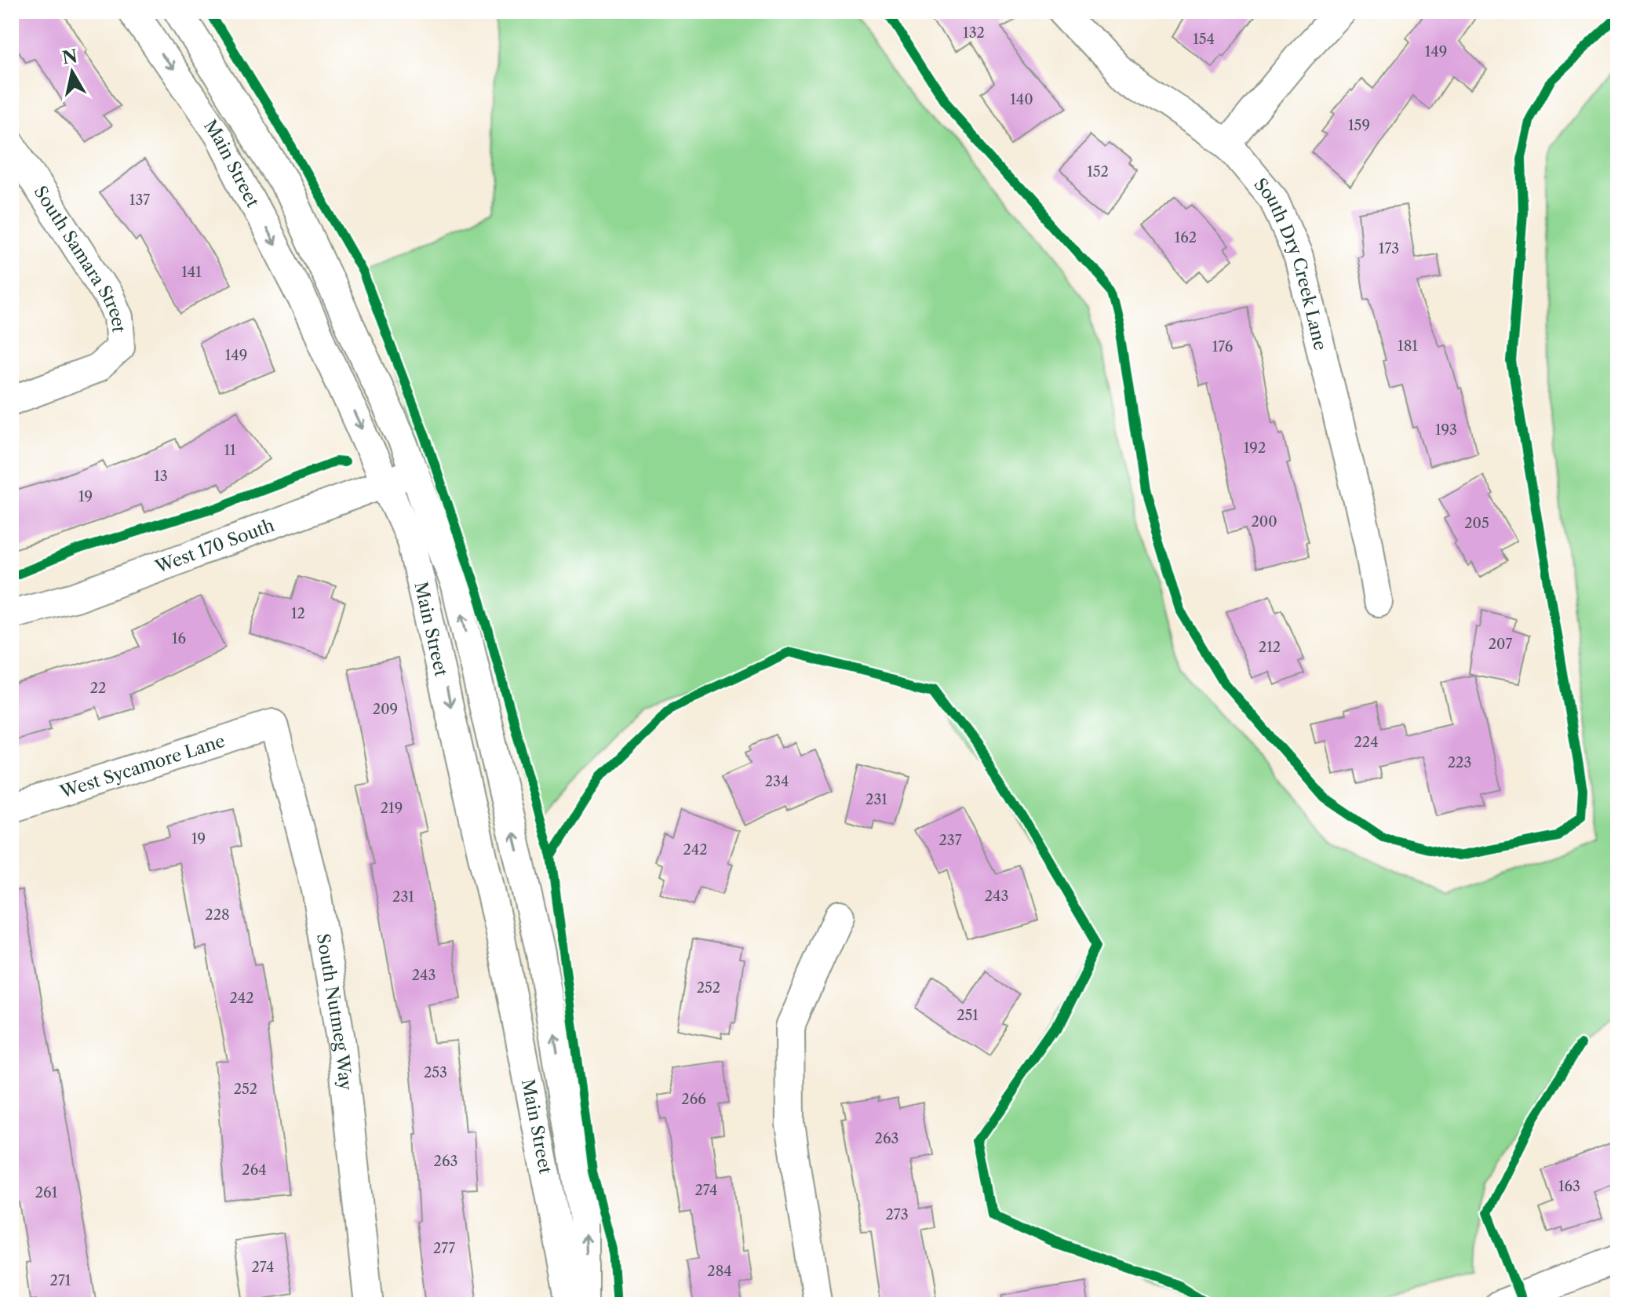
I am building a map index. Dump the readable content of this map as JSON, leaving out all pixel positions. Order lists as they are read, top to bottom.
{
  "streets": {
    "street": [
      "Main Street",
      "South Samara Street",
      "South Dry Creek Lane",
      "West 170 South",
      "West Sycamore Lane",
      "South Nutmeg Way"
    ]
  },
  "crossings": [
    ["Main Street", "West 170 South"],
    ["West Sycamore Lane", "South Nutmeg Way"]
  ],
  "house_numbers": [
    "132",
    "154",
    "149",
    "140",
    "159",
    "152",
    "137",
    "162",
    "173",
    "141",
    "181",
    "176",
    "149",
    "193",
    "192",
    "11",
    "13",
    "19",
    "200",
    "205",
    "12",
    "16",
    "207",
    "212",
    "22",
    "209",
    "224",
    "223",
    "234",
    "231",
    "219",
    "19",
    "237",
    "242",
    "243",
    "231",
    "228",
    "243",
    "252",
    "242",
    "251",
    "253",
    "252",
    "266",
    "263",
    "263",
    "264",
    "163",
    "274",
    "261",
    "273",
    "277",
    "274",
    "284",
    "271"
  ],
  "north": "top"
}
